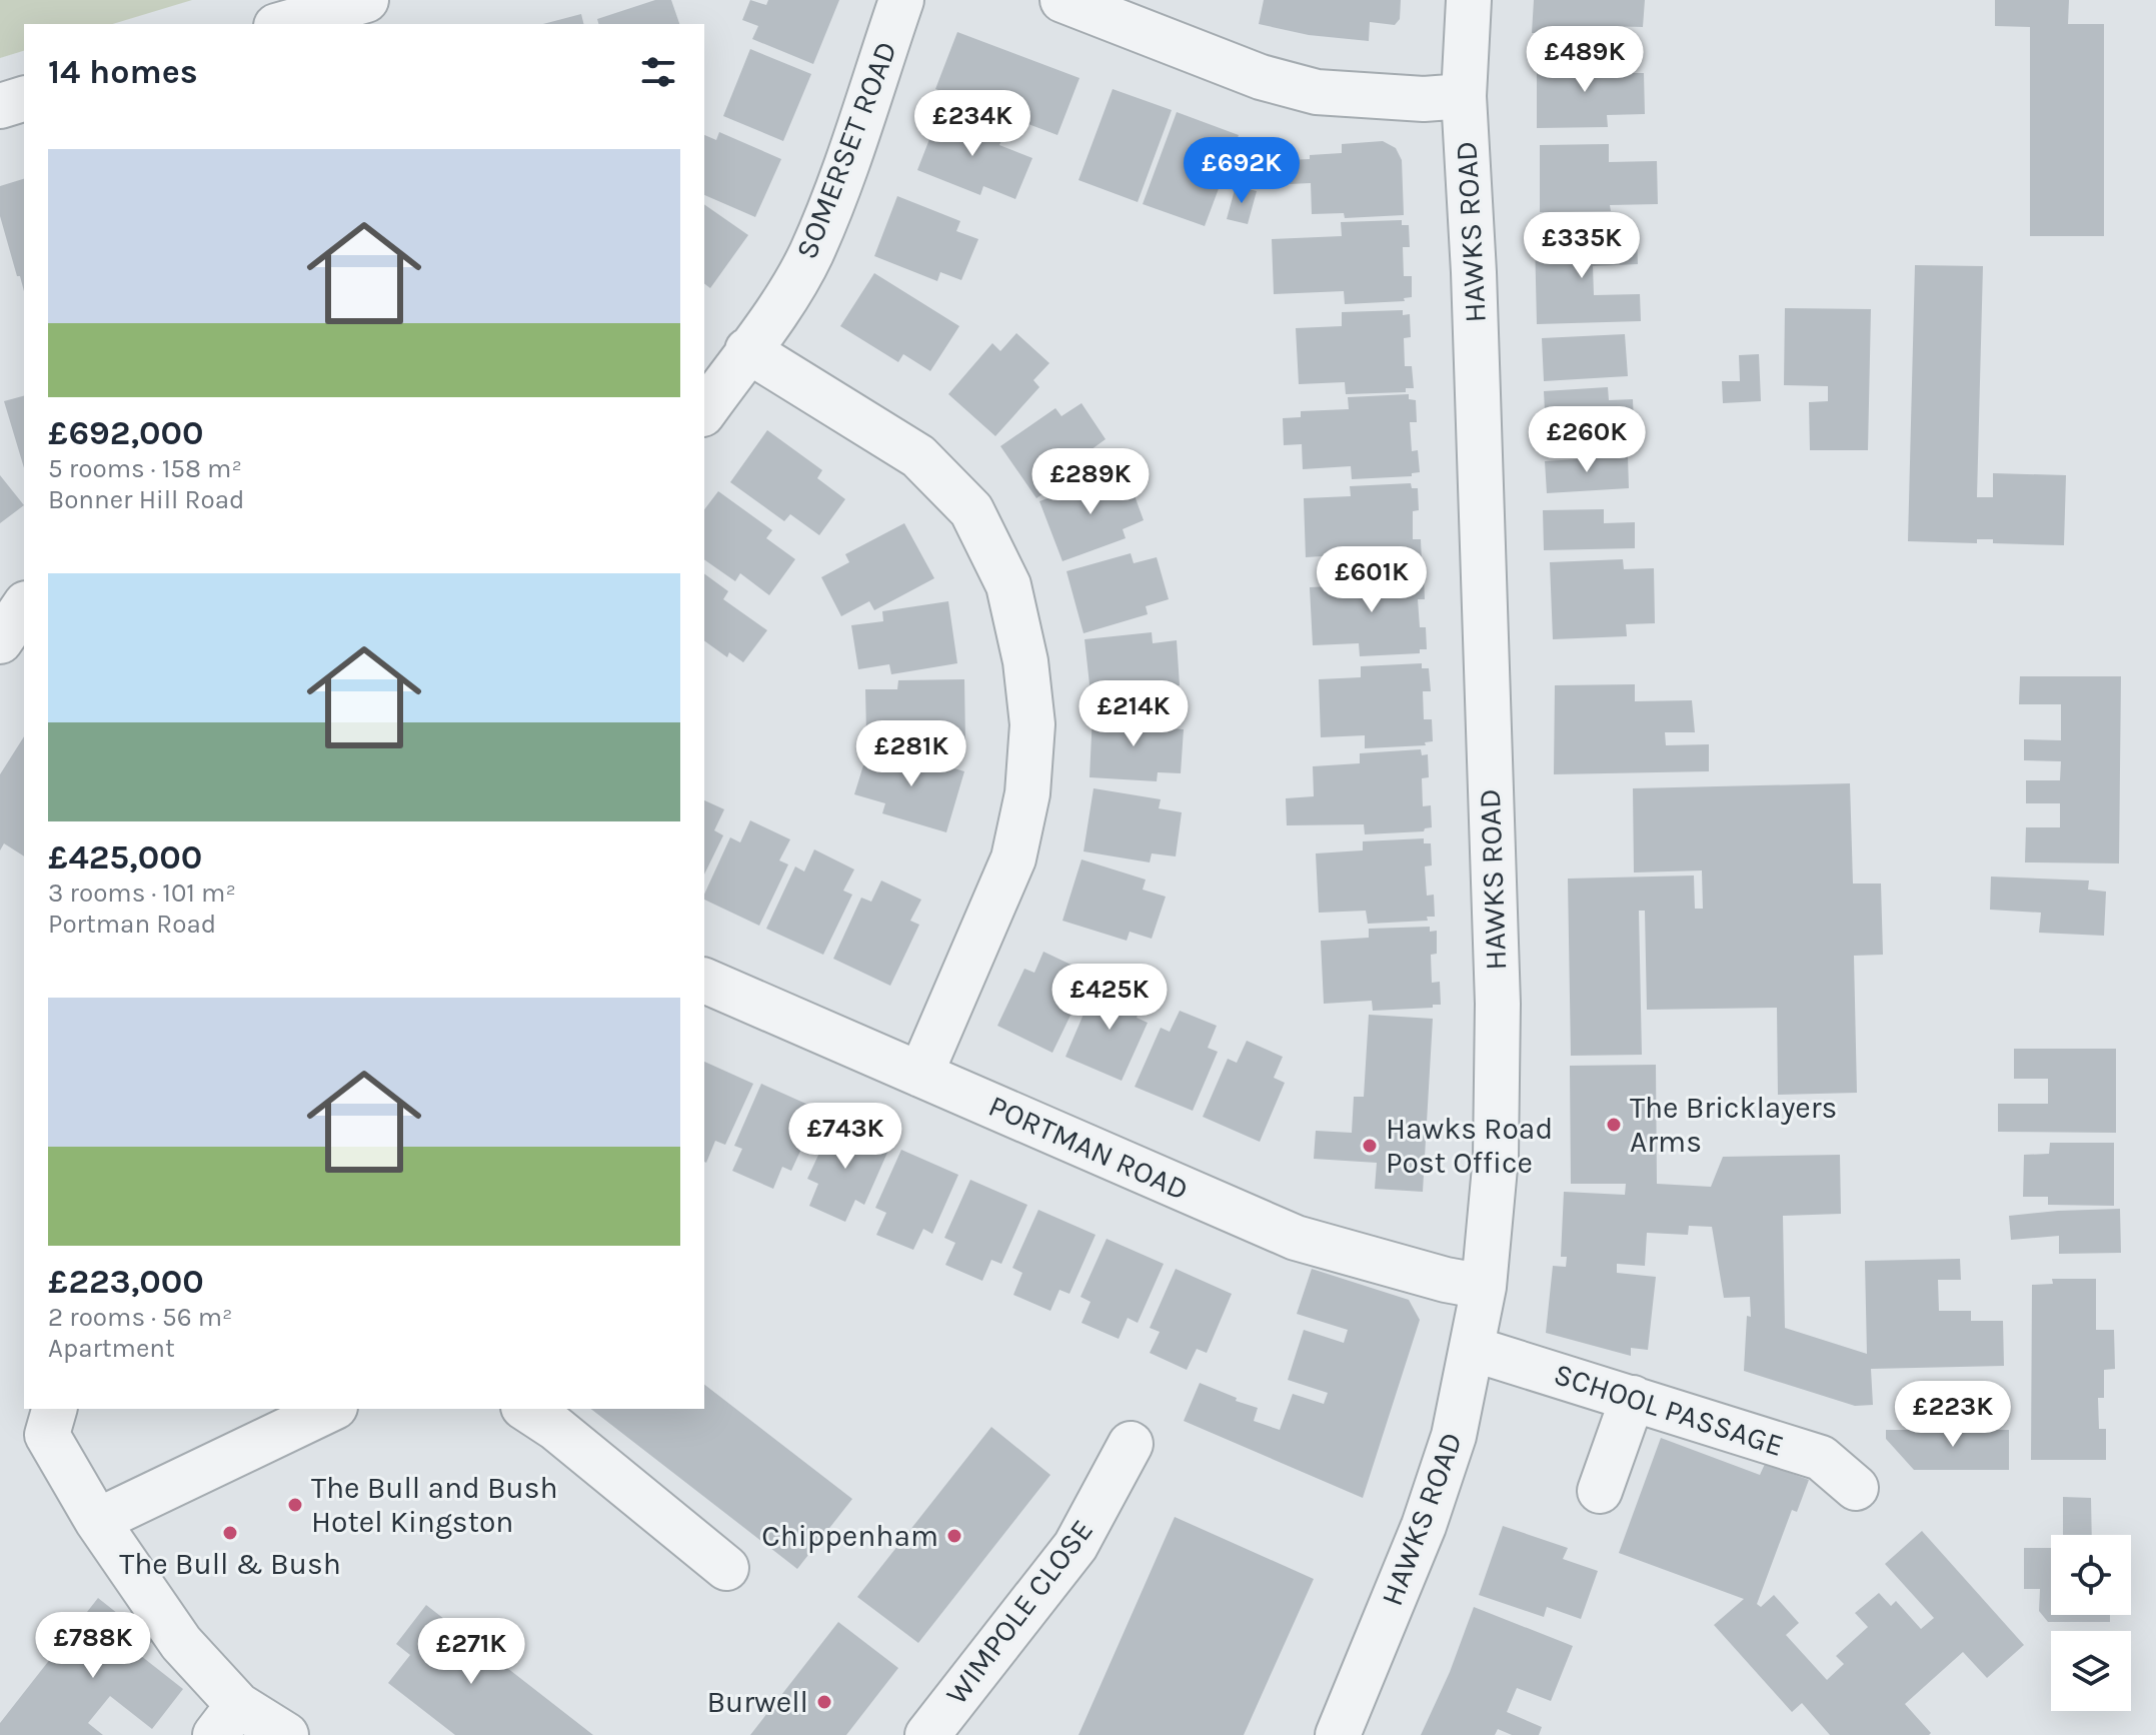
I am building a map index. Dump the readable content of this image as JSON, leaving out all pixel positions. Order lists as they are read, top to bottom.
{
  "streets": {
    "street": [
      "SOMERSET ROAD",
      "HAWKS ROAD",
      "PORTMAN ROAD",
      "SCHOOL PASSAGE",
      "WIMPOLE CLOSE"
    ]
  },
  "crossings": [
    ["HAWKS ROAD", "PORTMAN ROAD"],
    ["HAWKS ROAD", "SCHOOL PASSAGE"]
  ],
  "places": [
    "The Bricklayers Arms",
    "Hawks Road Post Office",
    "The Bull and Bush Hotel Kingston",
    "The Bull & Bush",
    "Chippenham",
    "Burwell"
  ],
  "page": {
    "heading": "14 homes",
    "price": [
      "£489K",
      "£234K",
      "£692K",
      "£335K",
      "£260K",
      "£289K",
      "£601K",
      "£214K",
      "£281K",
      "£425K",
      "£743K",
      "£223K",
      "£788K",
      "£271K"
    ],
    "list": [
      {
        "name": "£692,000",
        "note": "5 rooms · 158 m² · Bonner Hill Road"
      },
      {
        "name": "£425,000",
        "note": "3 rooms · 101 m² · Portman Road"
      },
      {
        "name": "£223,000",
        "note": "2 rooms · 56 m² · Apartment"
      }
    ]
  }
}
